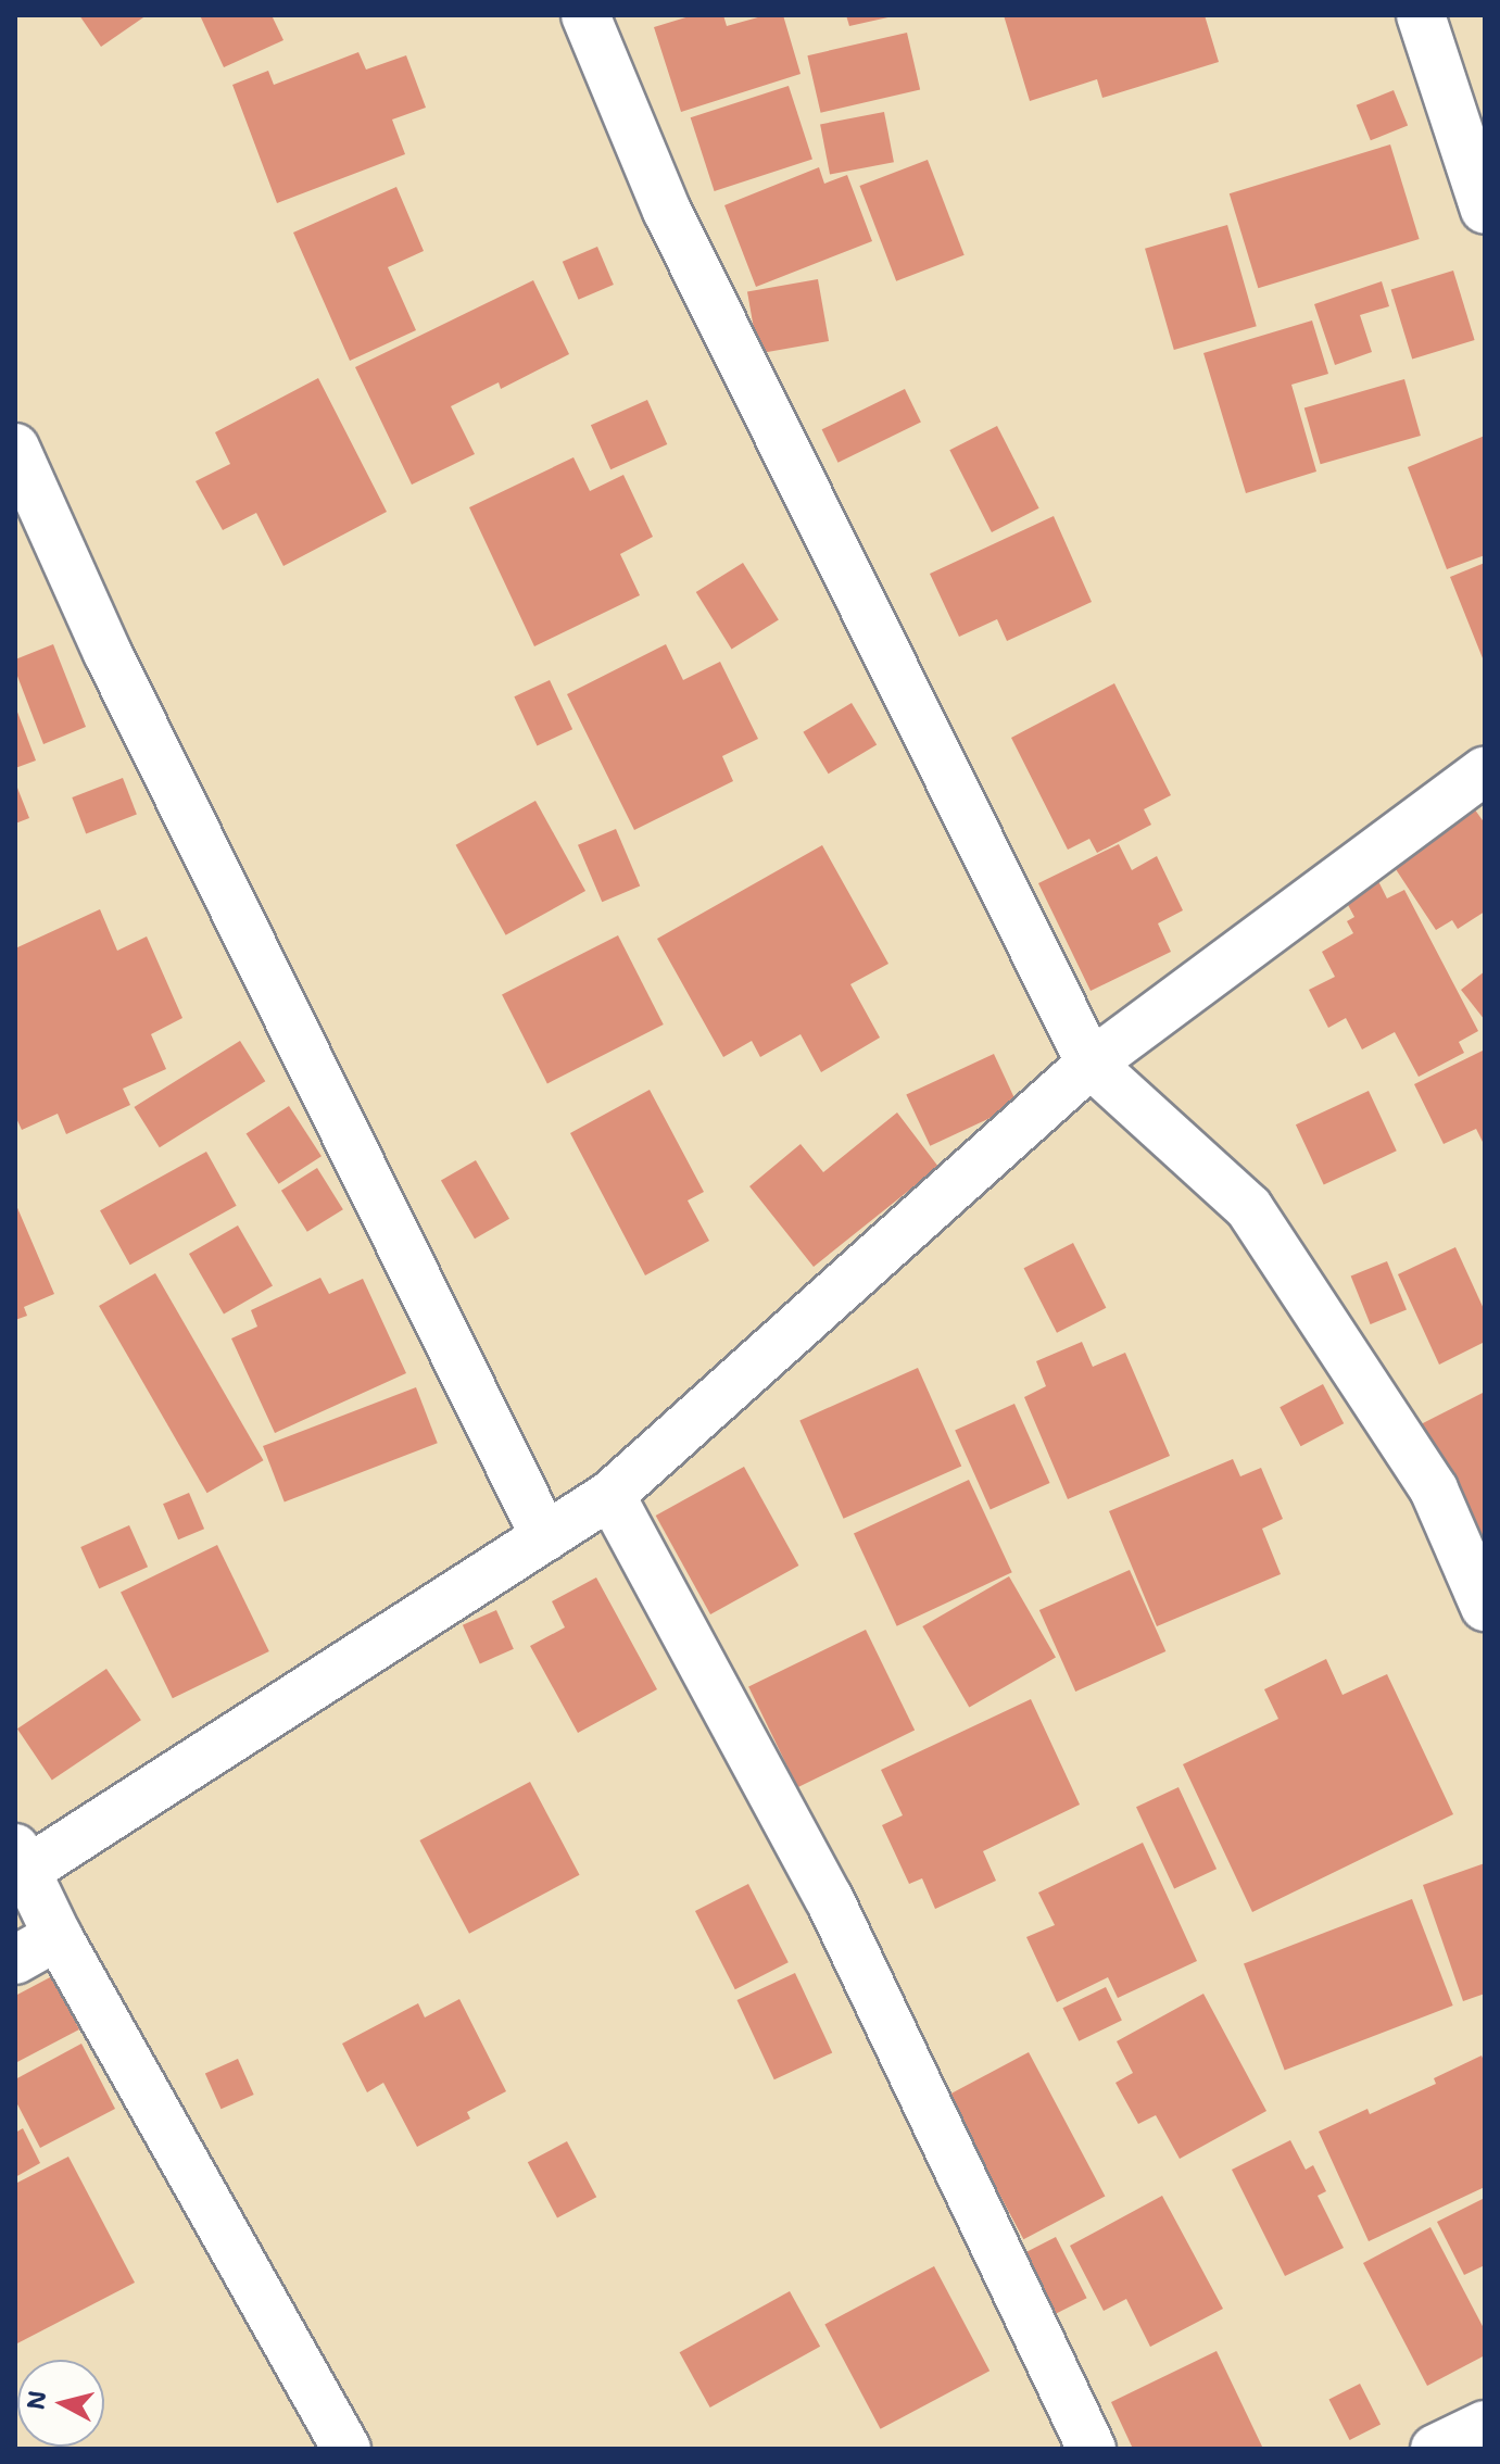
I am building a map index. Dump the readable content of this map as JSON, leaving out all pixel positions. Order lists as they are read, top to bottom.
{
  "north": "left"
}
